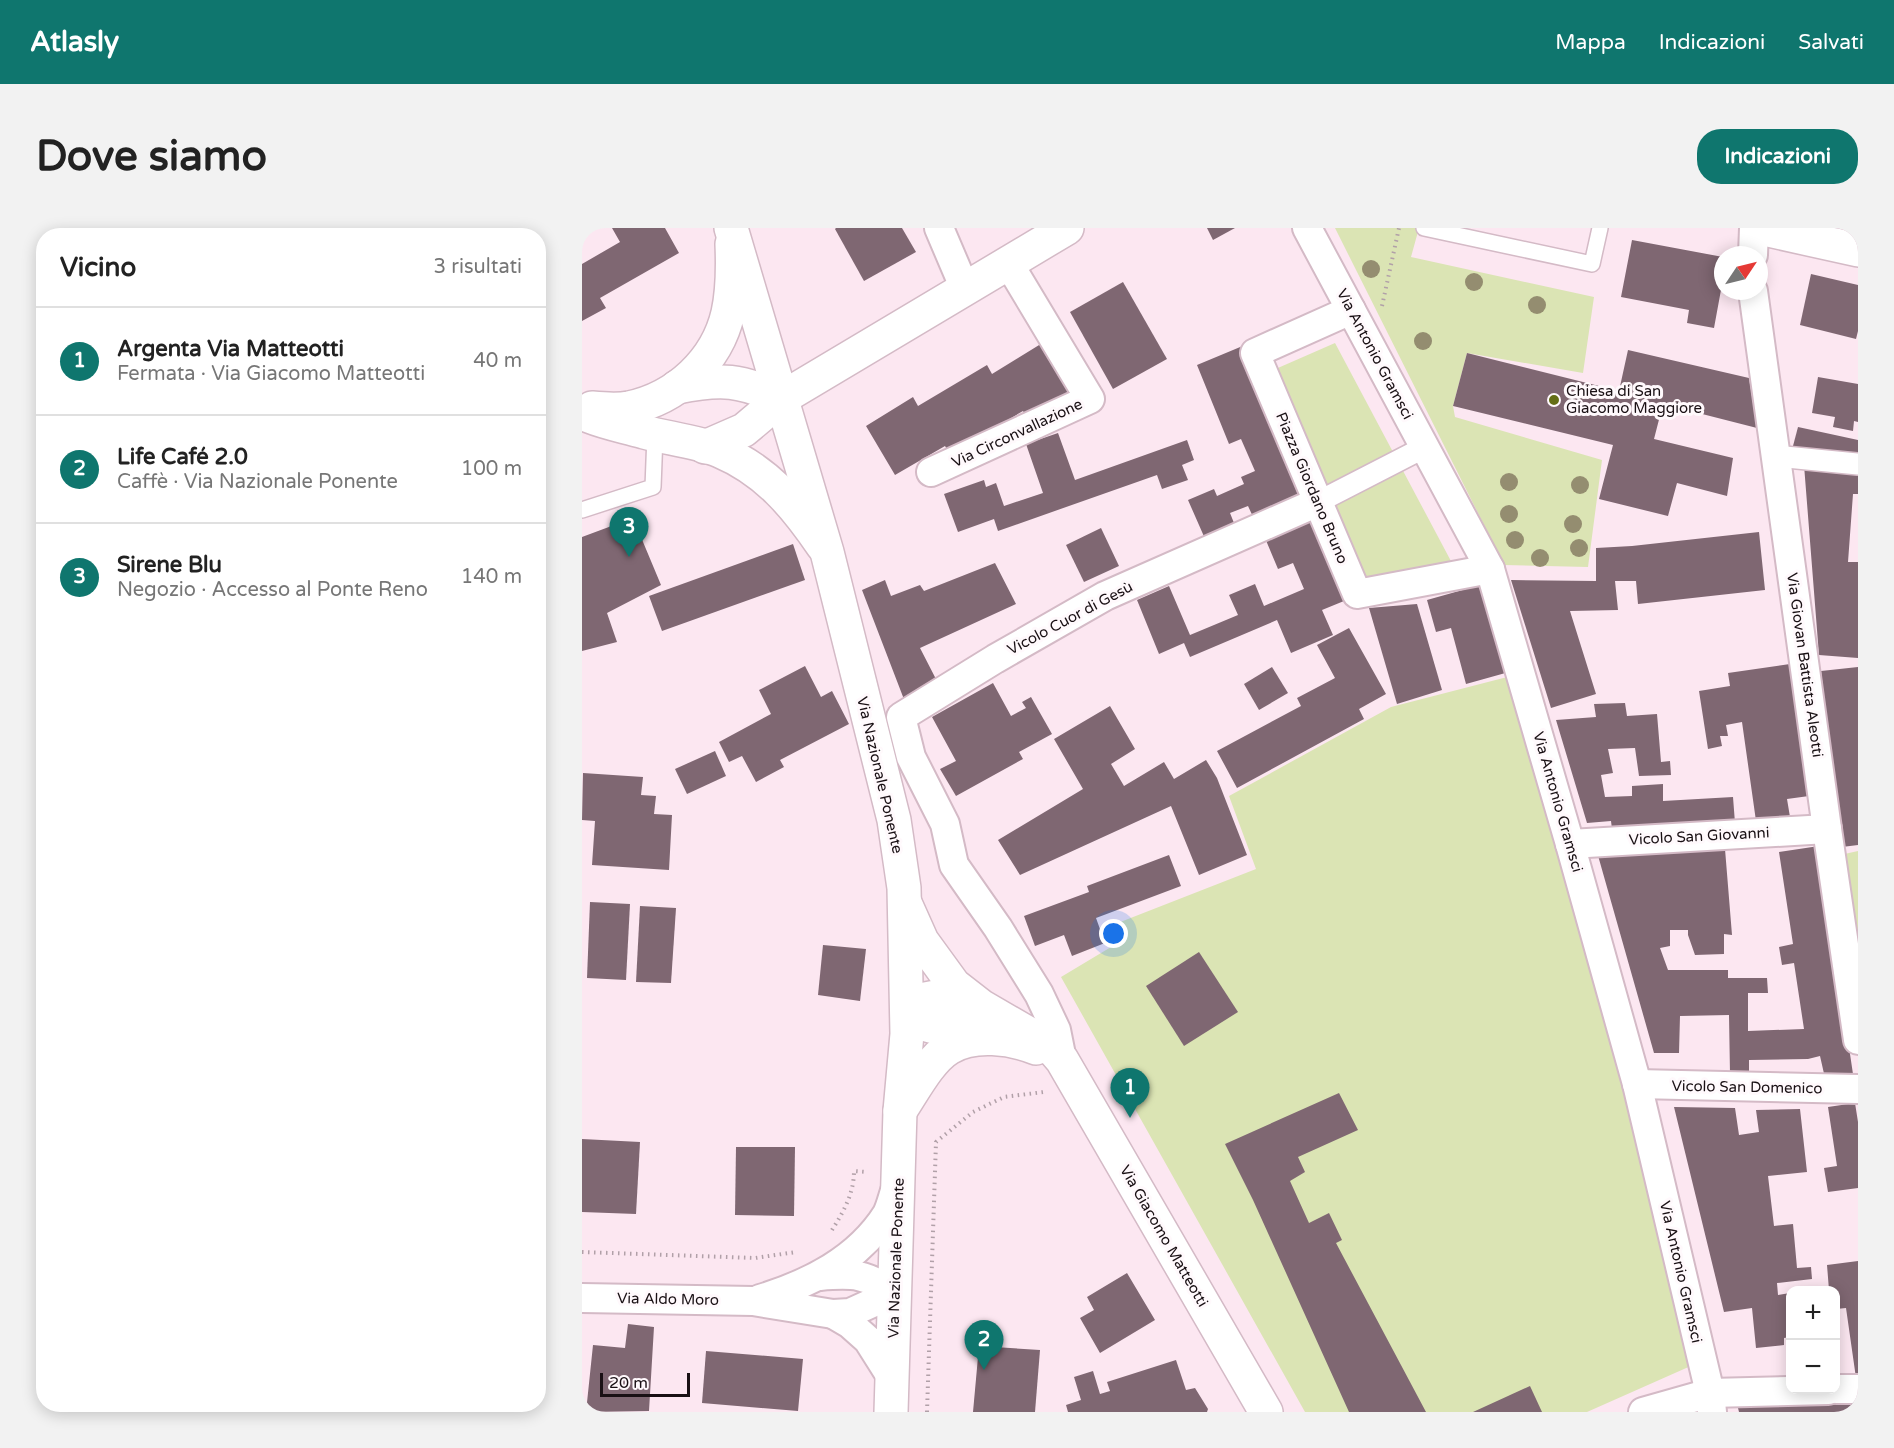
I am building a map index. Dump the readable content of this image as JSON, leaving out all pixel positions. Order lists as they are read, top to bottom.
{
  "streets": {
    "main road": ["Via Nazionale Ponente", "Via Giacomo Matteotti"],
    "street": [
      "Via Antonio Gramsci",
      "Via Circonvallazione",
      "Piazza Giordano Bruno",
      "Vicolo Cuor di Gesù",
      "Via Giovan Battista Aleotti",
      "Vicolo San Giovanni",
      "Vicolo San Domenico",
      "Via Aldo Moro"
    ]
  },
  "crossings": [
    ["Via Antonio Gramsci", "Piazza Giordano Bruno"],
    ["Via Antonio Gramsci", "Vicolo San Giovanni"],
    ["Via Antonio Gramsci", "Vicolo San Domenico"],
    ["Piazza Giordano Bruno", "Vicolo Cuor di Gesù"],
    ["Vicolo Cuor di Gesù", "Via Giacomo Matteotti"],
    ["Via Giovan Battista Aleotti", "Vicolo San Giovanni"],
    ["Via Nazionale Ponente", "Via Giacomo Matteotti"],
    ["Via Nazionale Ponente", "Via Aldo Moro"]
  ],
  "places": ["Chiesa di San Giacomo Maggiore"],
  "scale_bar": "20 m",
  "north": "top right",
  "page": {
    "header": "Atlasly",
    "nav": ["Mappa", "Indicazioni", "Salvati"],
    "buttons": "Indicazioni",
    "title": "Dove siamo",
    "heading": ["Vicino", "3 risultati"],
    "list": [
      {
        "mark": "1",
        "name": "Argenta Via Matteotti",
        "note": "Fermata · Via Giacomo Matteotti",
        "value": "40 m"
      },
      {
        "mark": "2",
        "name": "Life Café 2.0",
        "note": "Caffè · Via Nazionale Ponente",
        "value": "100 m"
      },
      {
        "mark": "3",
        "name": "Sirene Blu",
        "note": "Negozio · Accesso al Ponte Reno",
        "value": "140 m"
      }
    ],
    "pins": ["3", "1", "2"],
    "map_buttons": ["+", "−"],
    "scale": "20 m"
  }
}
